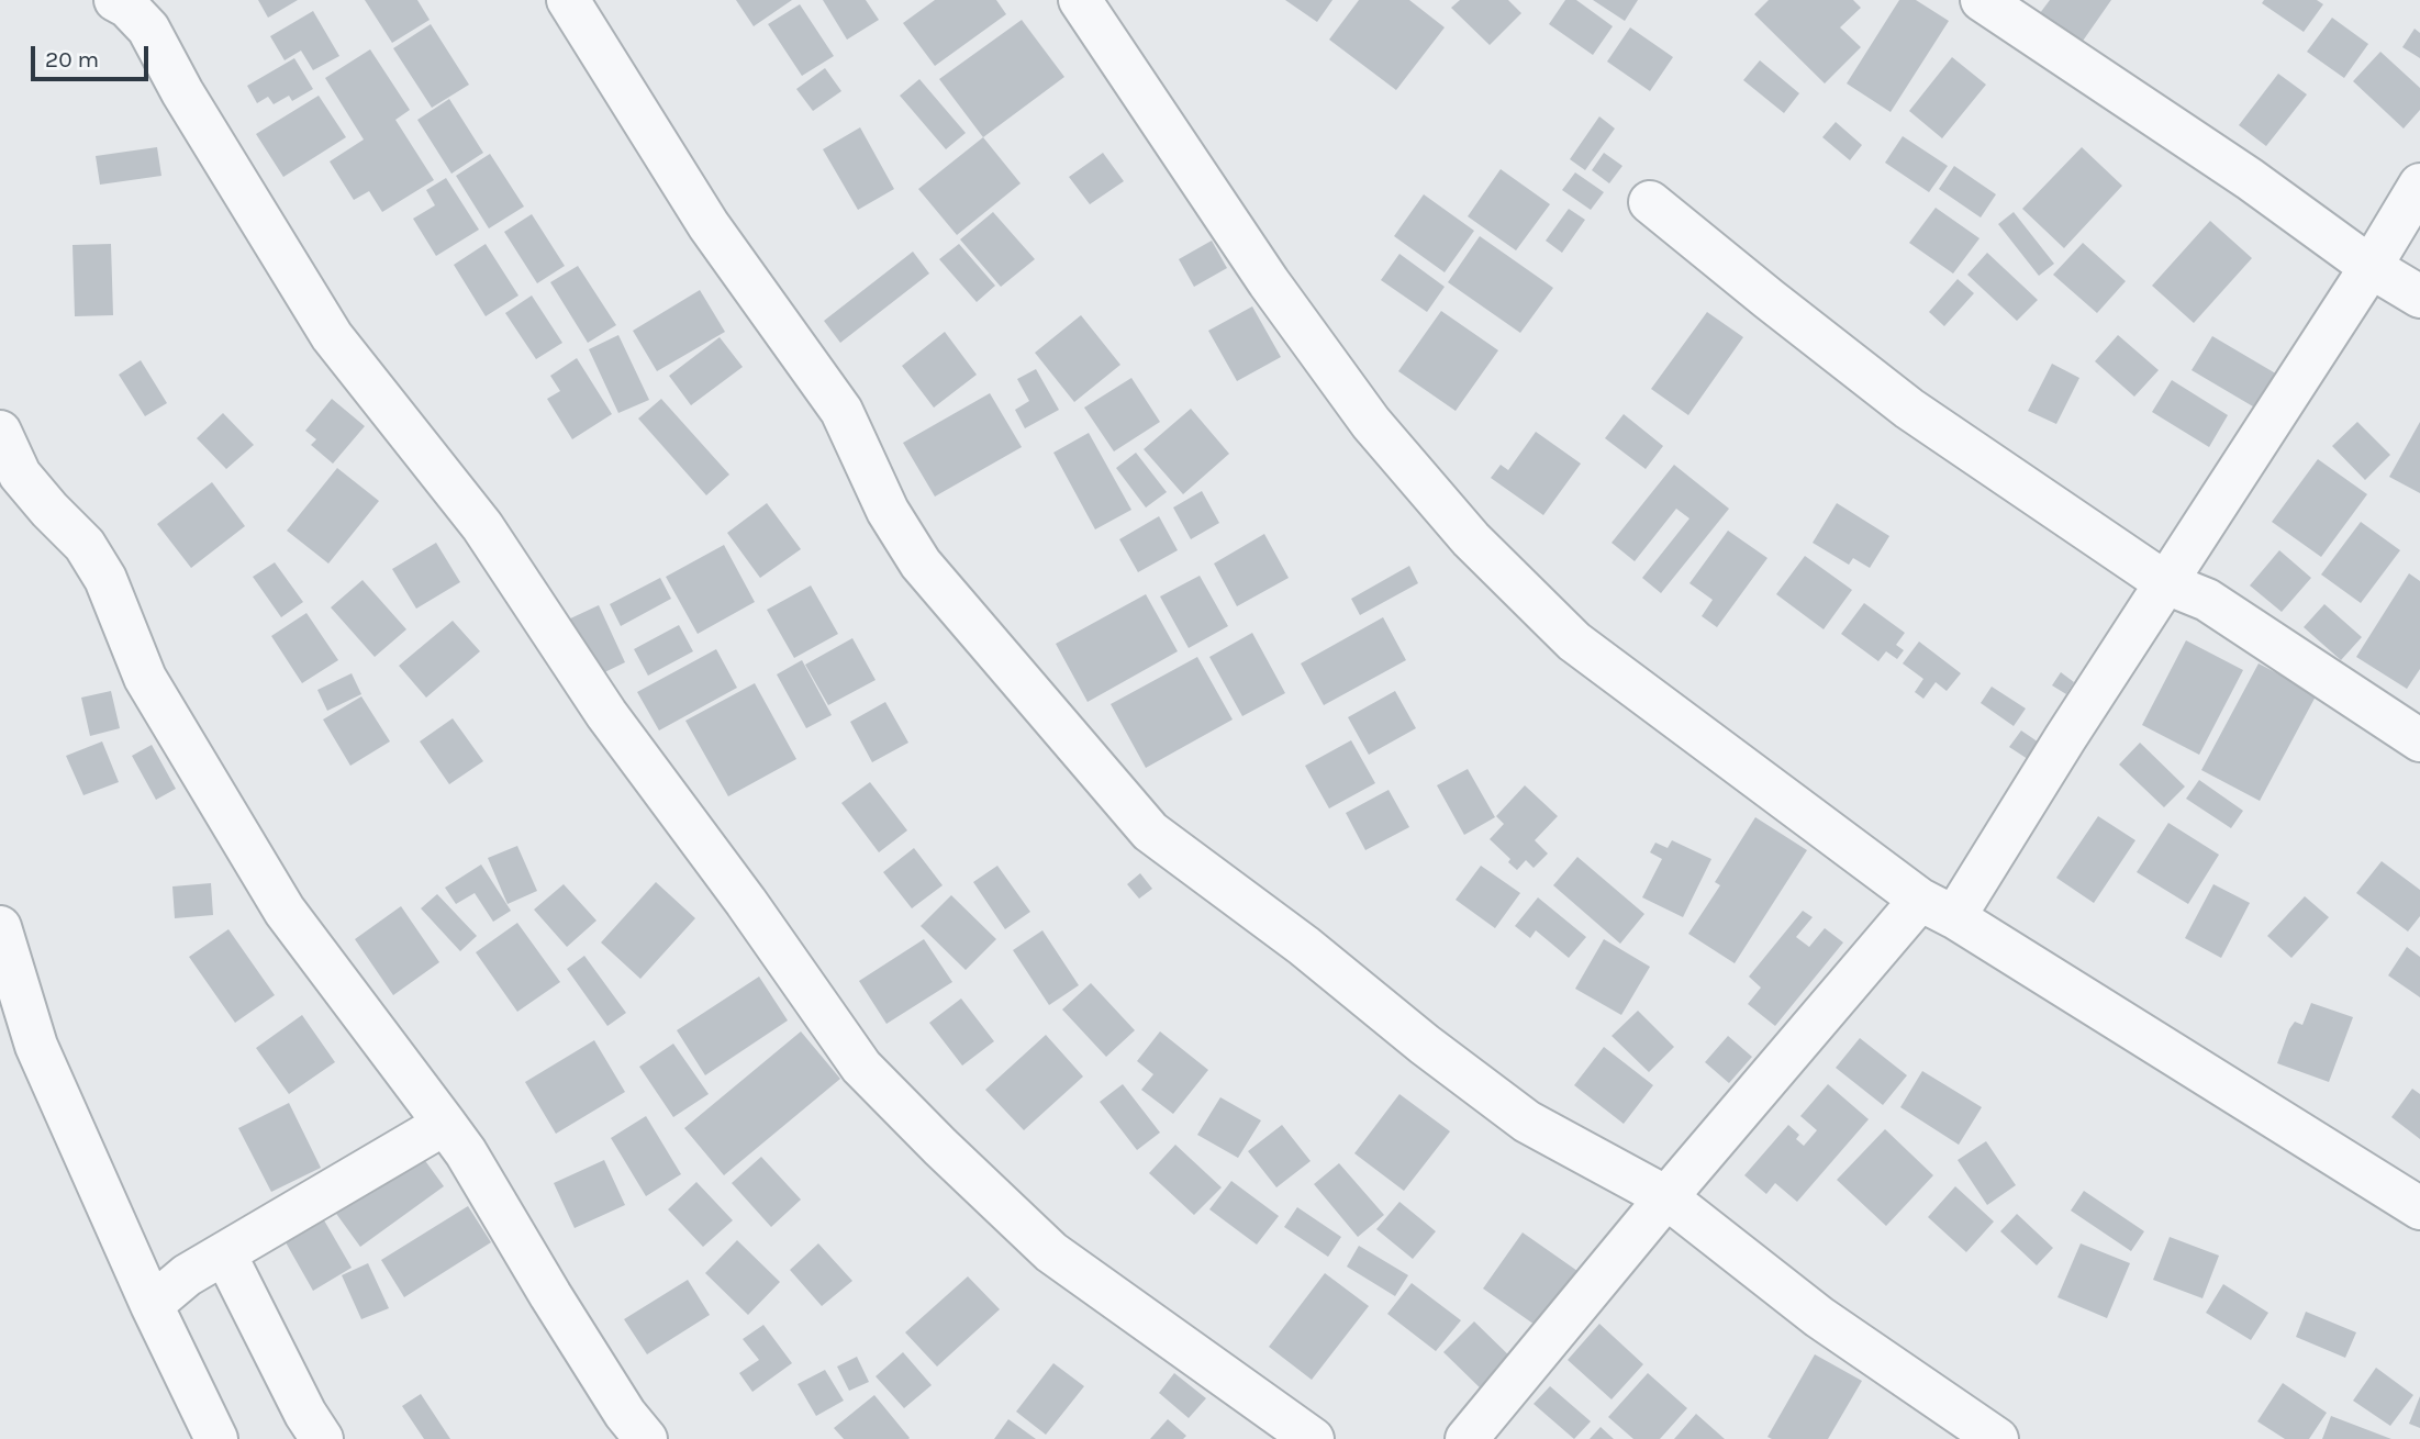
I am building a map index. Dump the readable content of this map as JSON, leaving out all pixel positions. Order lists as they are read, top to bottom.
{
  "scale_bar": "20 m"
}
